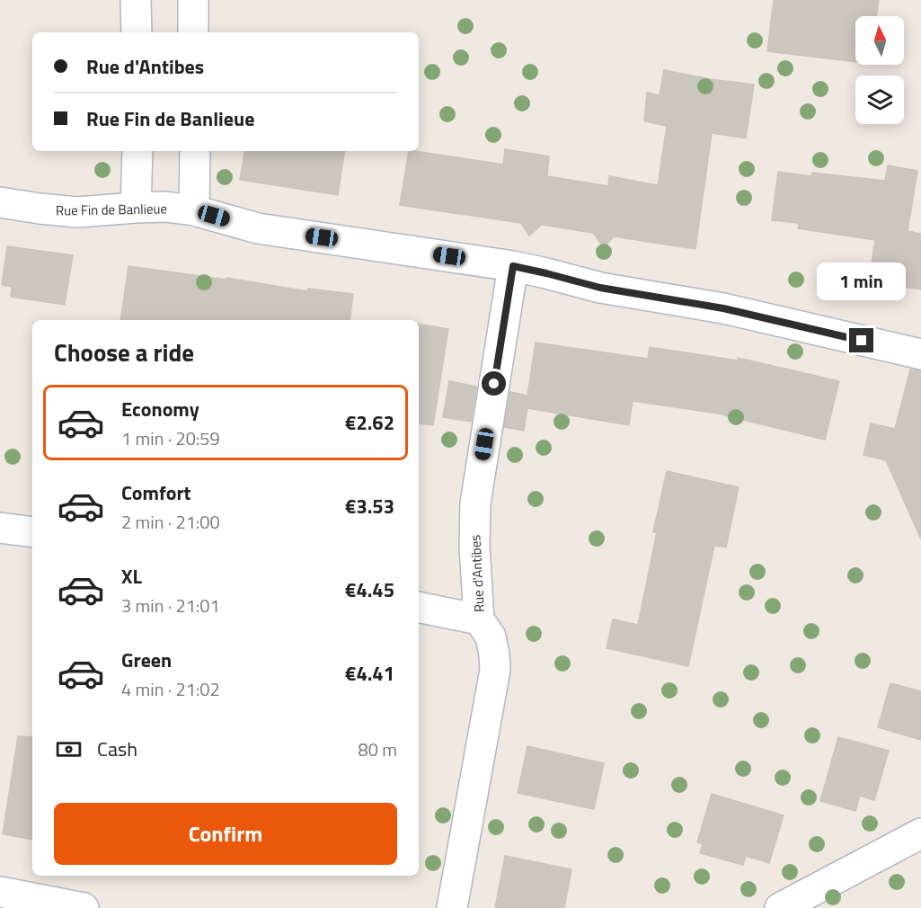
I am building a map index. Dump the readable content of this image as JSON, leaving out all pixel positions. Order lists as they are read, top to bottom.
{
  "streets": {
    "street": ["Rue Fin de Banlieue", "Rue d'Antibes"]
  },
  "crossings": [
    ["Rue Fin de Banlieue", "Rue d'Antibes"]
  ],
  "north": "top",
  "page": {
    "banner": ["Rue d'Antibes", "Rue Fin de Banlieue"],
    "bubble": "1 min",
    "heading": "Choose a ride",
    "list": [
      {
        "name": "Economy",
        "note": "1 min · 20:59",
        "value": "€2.62"
      },
      {
        "name": "Comfort",
        "note": "2 min · 21:00",
        "value": "€3.53"
      },
      {
        "name": "XL",
        "note": "3 min · 21:01",
        "value": "€4.45"
      },
      {
        "name": "Green",
        "note": "4 min · 21:02",
        "value": "€4.41"
      }
    ],
    "pay": ["Cash", "80 m"],
    "buttons": "Confirm"
  }
}
